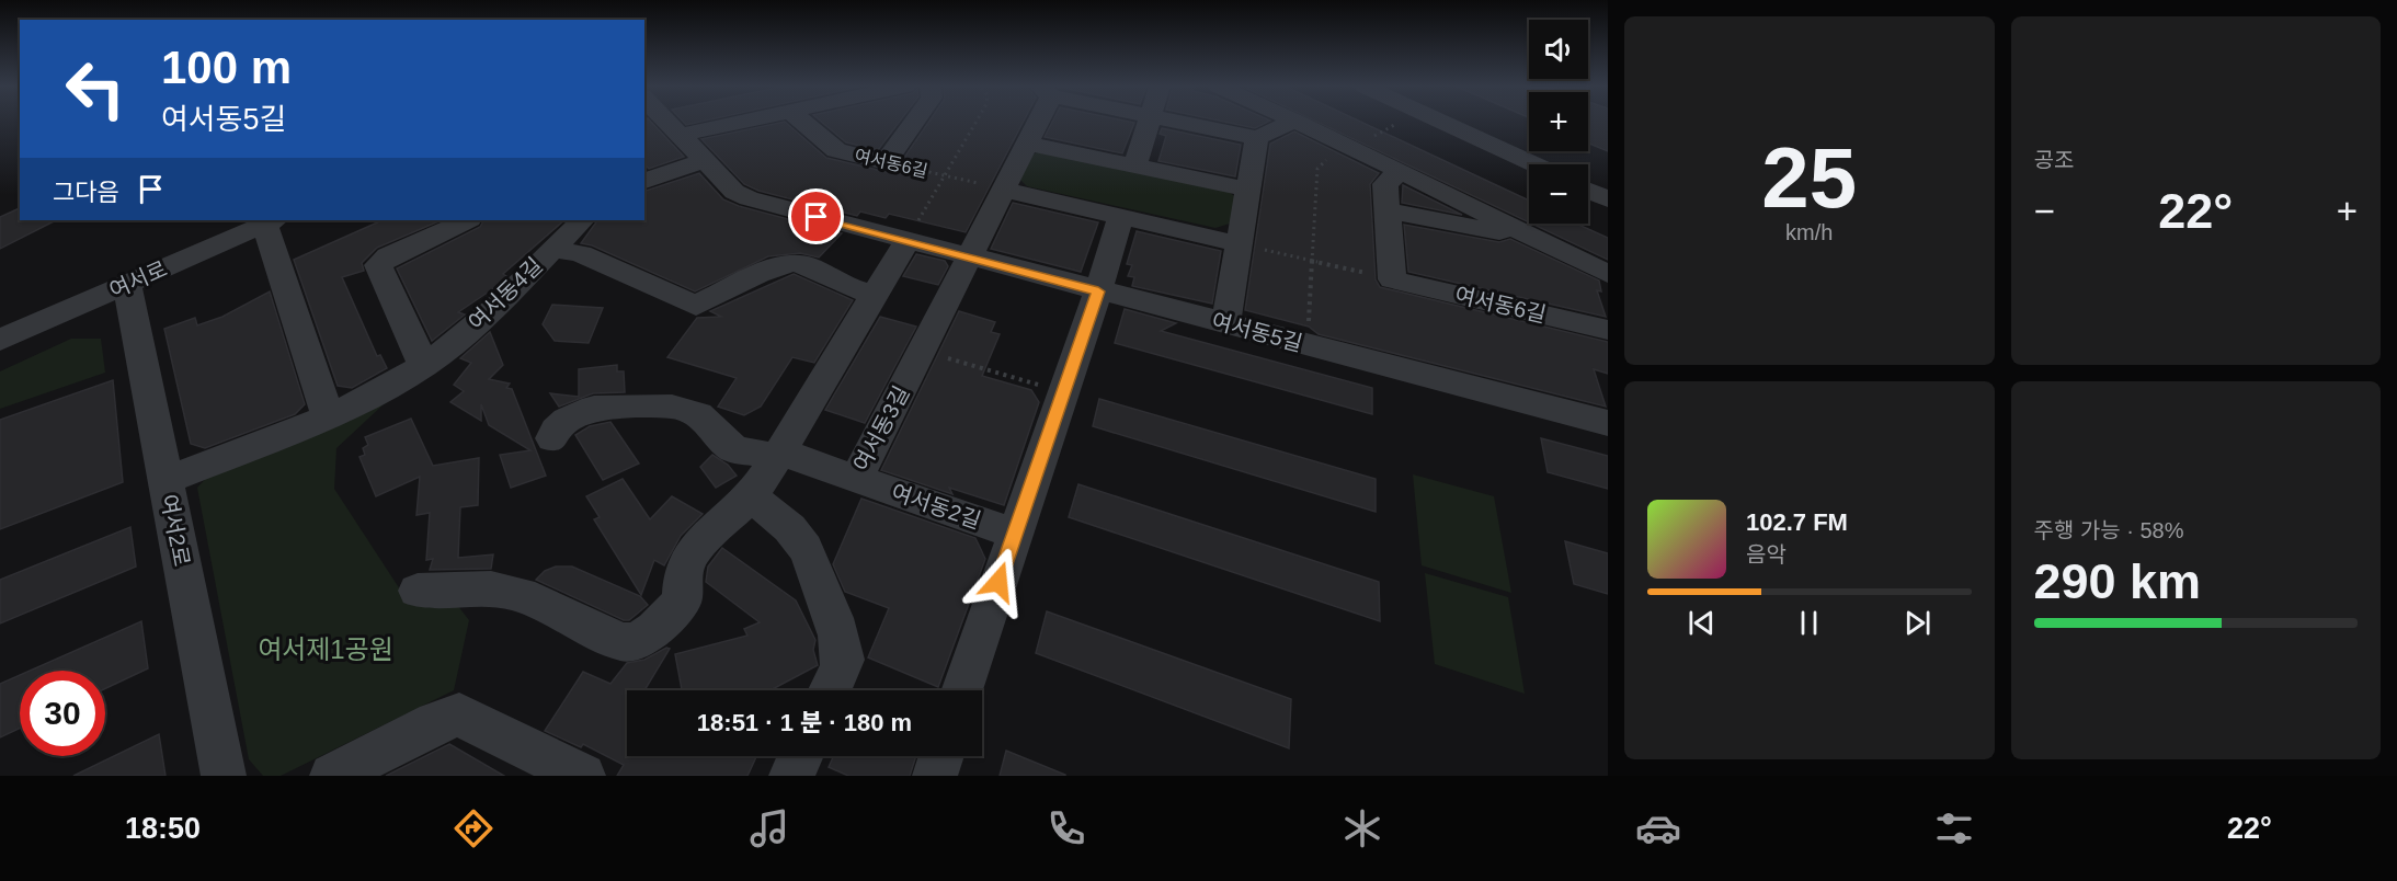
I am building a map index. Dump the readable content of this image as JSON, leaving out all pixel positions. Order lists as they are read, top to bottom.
{
  "streets": {
    "street": [
      "여서동6길",
      "여서로",
      "여서동4길",
      "여서동5길",
      "여서동3길",
      "여서동2길",
      "여서2로"
    ]
  },
  "crossings": [
    ["여서로", "여서2로"],
    ["여서동4길", "여서2로"],
    ["여서동5길", "여서동3길"],
    ["여서동3길", "여서동2길"]
  ],
  "parks": ["여서제1공원"],
  "page": {
    "tile": [
      ["25", "km/h"],
      "공조",
      ["주행 가능 · 58%", "290 km"]
    ],
    "map_buttons": ["+", "−"],
    "turn": ["100 m", "여서동5길"],
    "then": "그다음",
    "heat": ["−", "22°", "+"],
    "song": ["102.7 FM", "음악"],
    "limit": "30",
    "trip": "18:51 · 1 분 · 180 m",
    "tabs": ["18:50", "22°"]
  }
}
